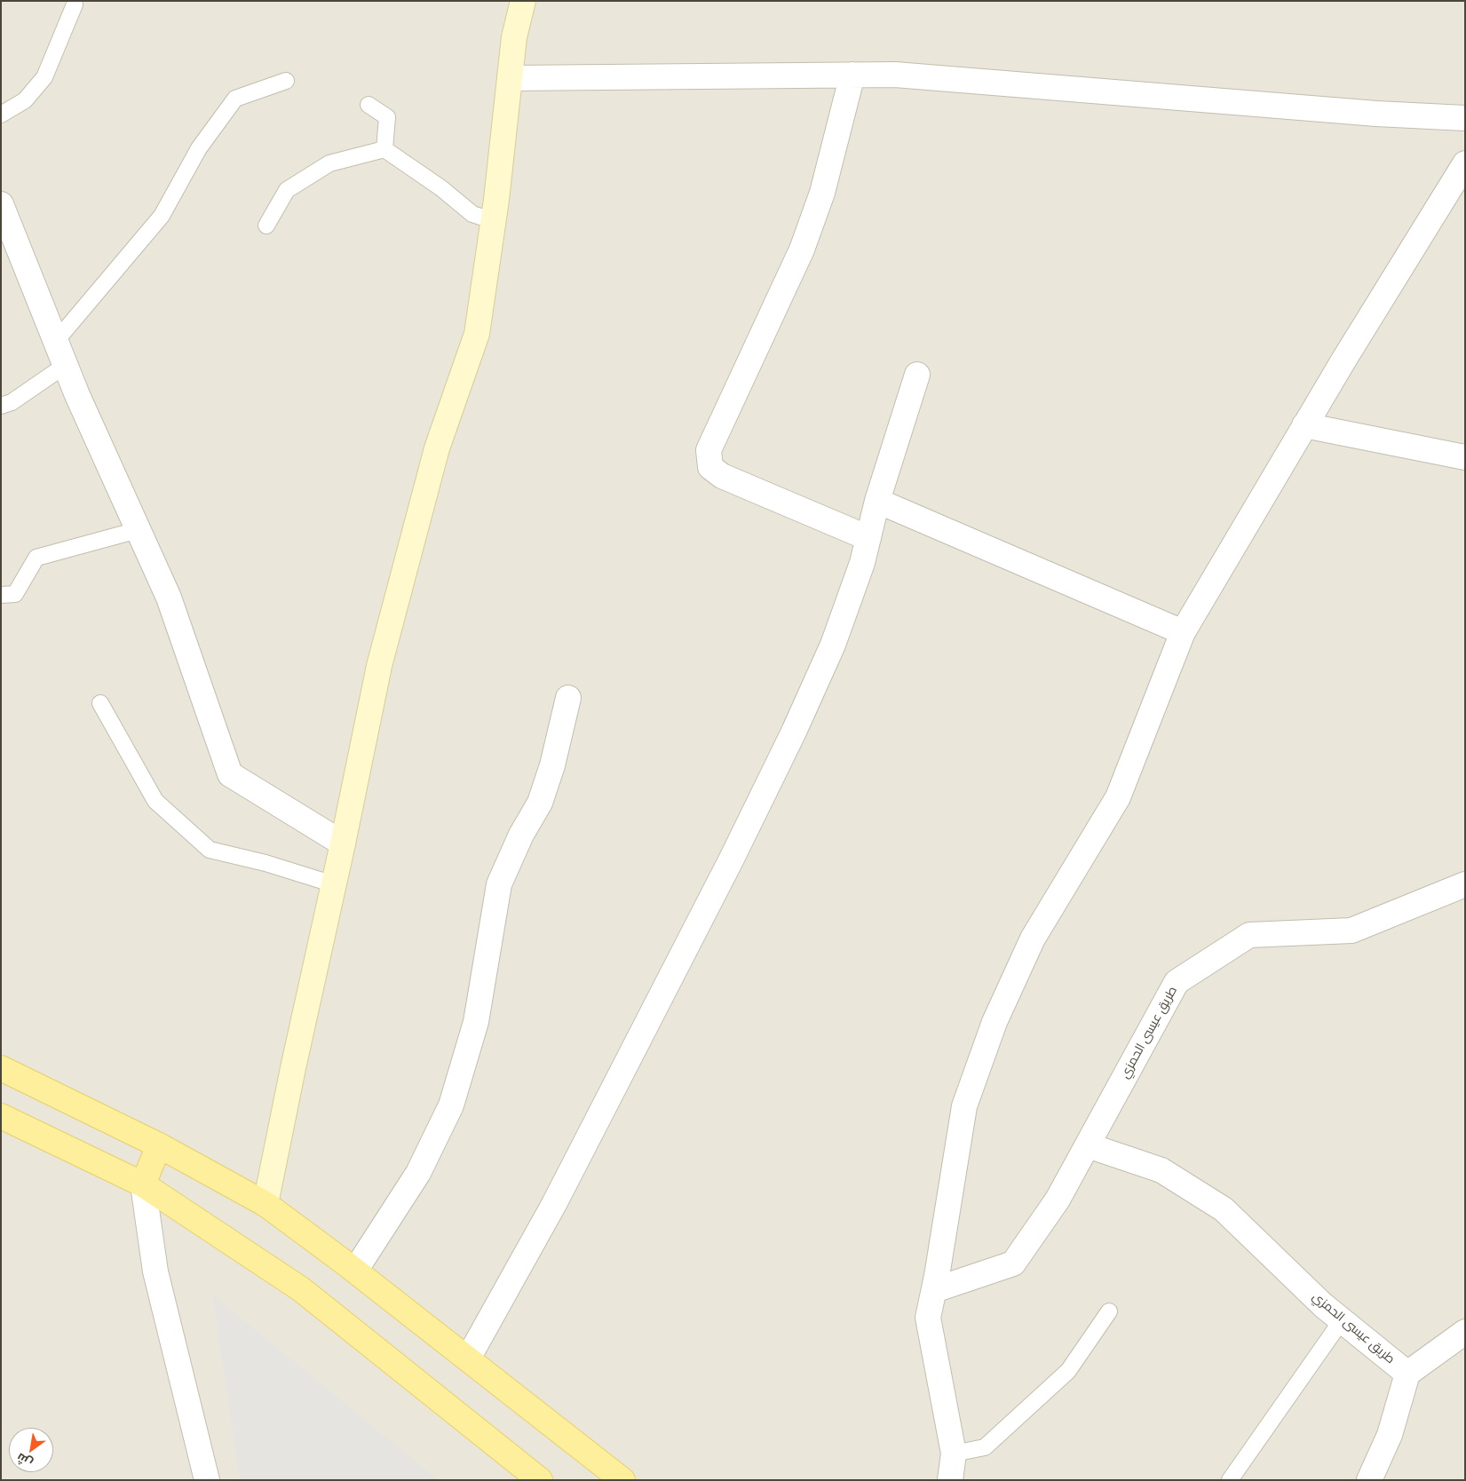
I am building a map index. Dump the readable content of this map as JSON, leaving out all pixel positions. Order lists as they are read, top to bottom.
{
  "streets": {
    "street": ["طريق عيسى الحمزي"]
  },
  "north": "bottom left"
}
